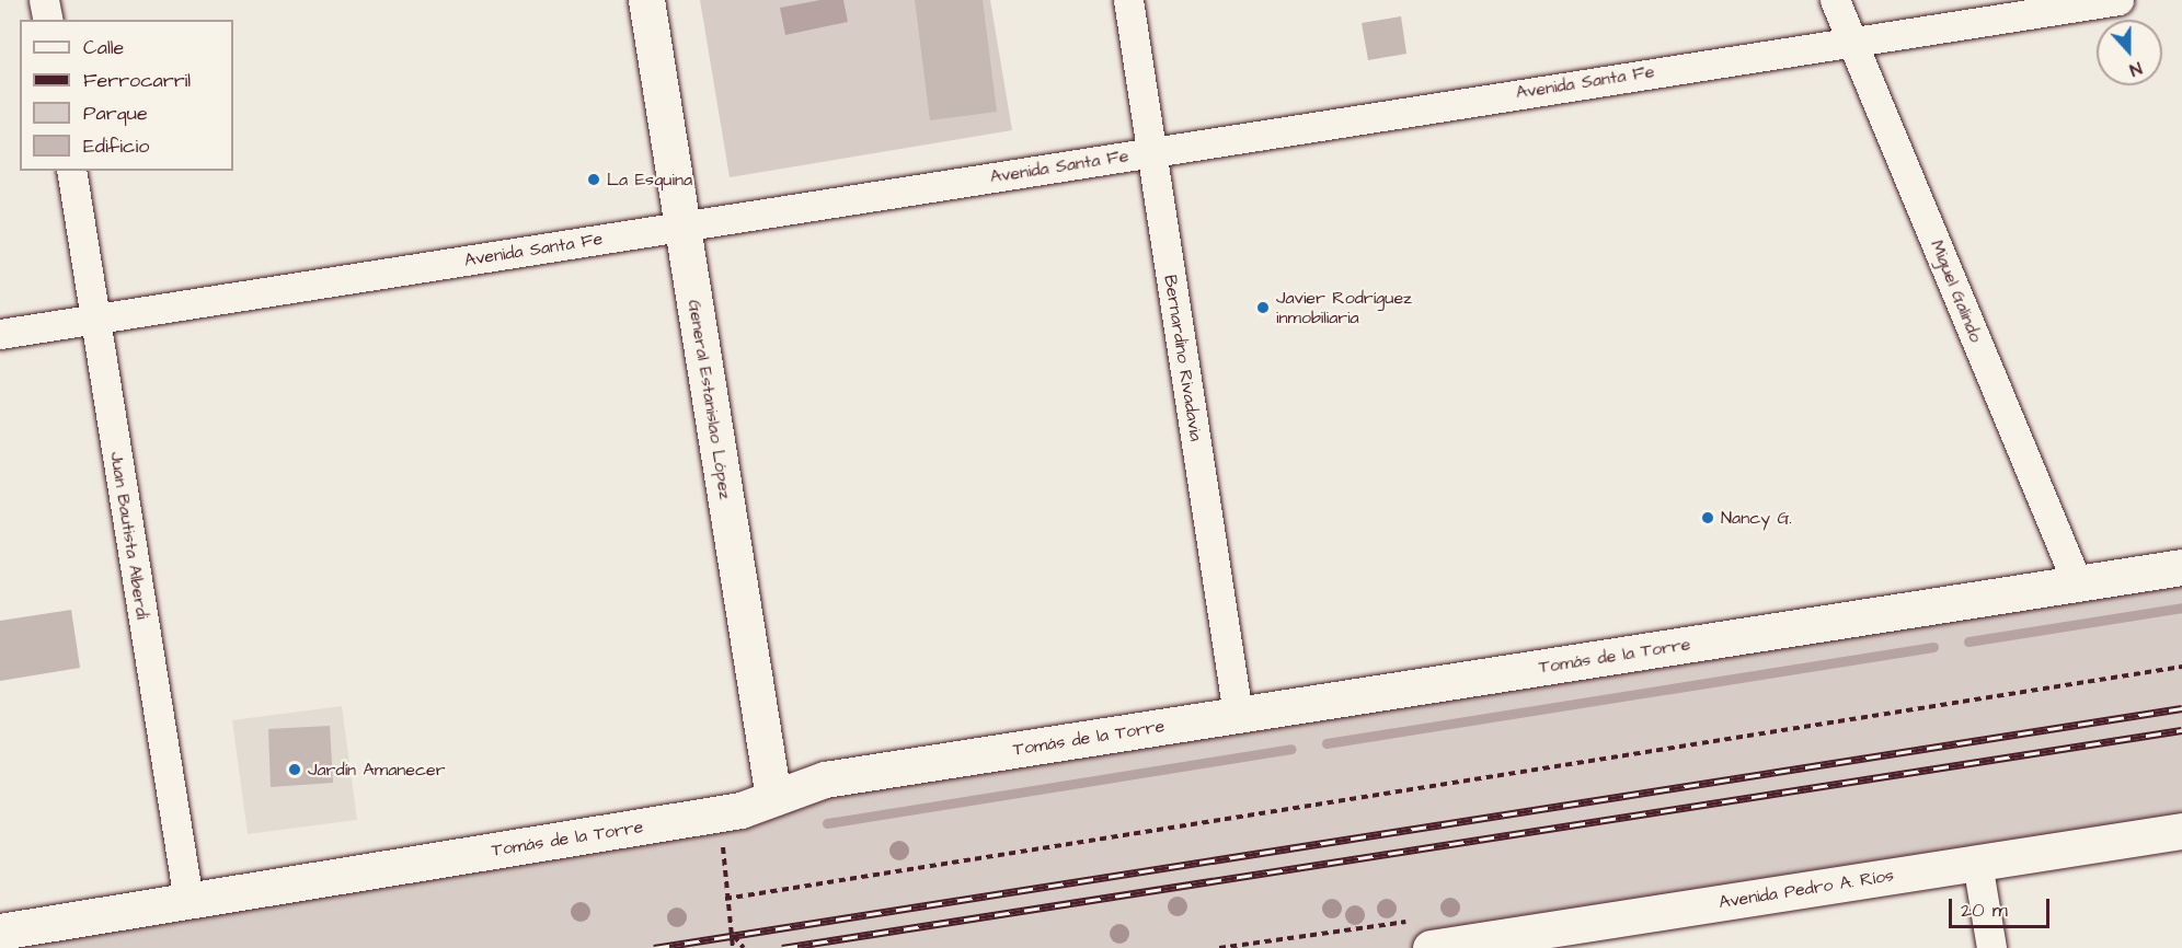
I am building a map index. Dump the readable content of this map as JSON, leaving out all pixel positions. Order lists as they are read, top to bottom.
{
  "streets": {
    "street": [
      "Avenida Santa Fe",
      "Miguel Galindo",
      "Bernardino Rivadavia",
      "General Estanislao López",
      "Juan Bautista Alberdi",
      "Tomás de la Torre",
      "Avenida Pedro A. Ríos"
    ]
  },
  "crossings": [
    ["Avenida Santa Fe", "Miguel Galindo"],
    ["Avenida Santa Fe", "Bernardino Rivadavia"],
    ["Avenida Santa Fe", "General Estanislao López"],
    ["Avenida Santa Fe", "Juan Bautista Alberdi"],
    ["Miguel Galindo", "Tomás de la Torre"],
    ["Bernardino Rivadavia", "Tomás de la Torre"],
    ["General Estanislao López", "Tomás de la Torre"],
    ["Juan Bautista Alberdi", "Tomás de la Torre"]
  ],
  "places": [
    "La Esquina",
    "Javier Rodríguez inmobiliaria",
    "Nancy G.",
    "Jardín Amanecer"
  ],
  "legend": [
    "Calle",
    "Ferrocarril",
    "Parque",
    "Edificio"
  ],
  "scale_bar": "20 m",
  "north": "bottom"
}
